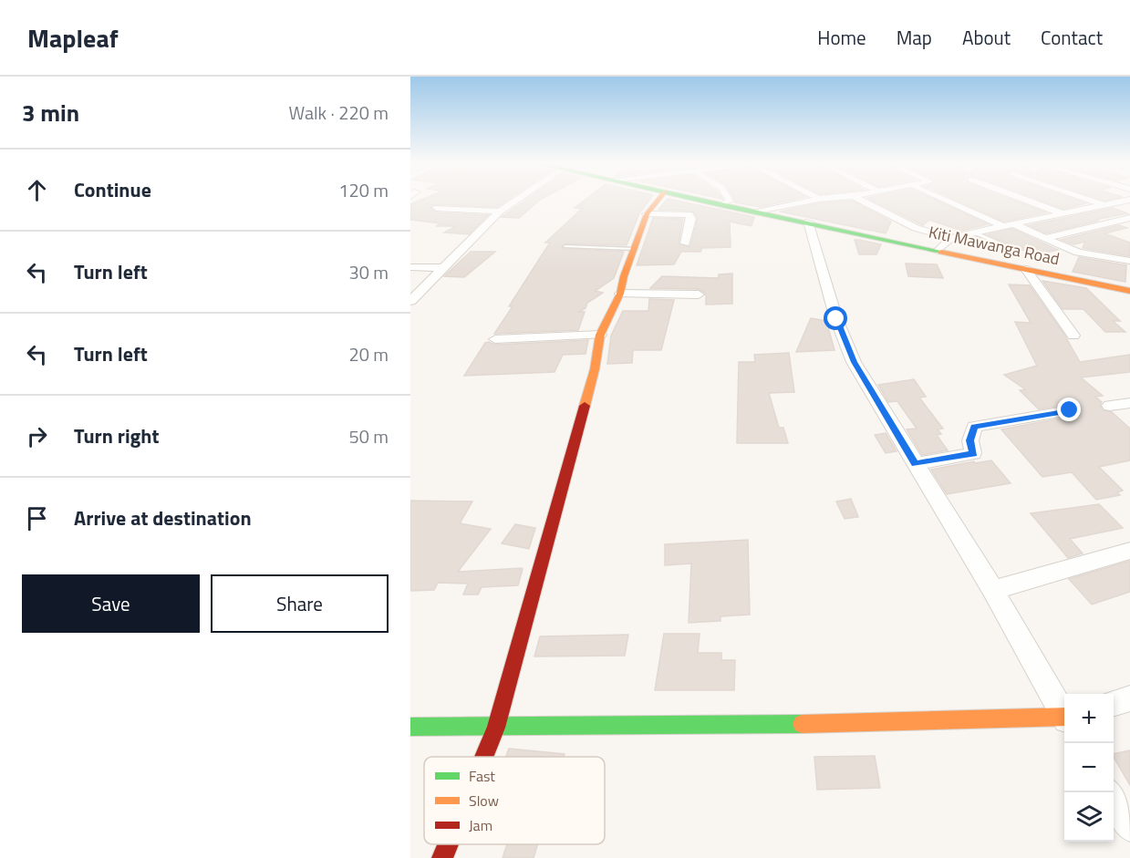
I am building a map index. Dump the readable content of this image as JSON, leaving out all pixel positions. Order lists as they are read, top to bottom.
{
  "streets": {
    "street": ["Kiti Mawanga Road"]
  },
  "legend": ["Fast", "Slow", "Jam"],
  "page": {
    "header": "Mapleaf",
    "nav": [
      "Home",
      "Map",
      "About",
      "Contact"
    ],
    "heading": ["3 min", "Walk · 220 m"],
    "list": [
      ["Continue", "120 m"],
      ["Turn left", "30 m"],
      ["Turn left", "20 m"],
      ["Turn right", "50 m"],
      "Arrive at destination"
    ],
    "buttons": ["Save", "Share"],
    "map_buttons": ["+", "−"]
  }
}
